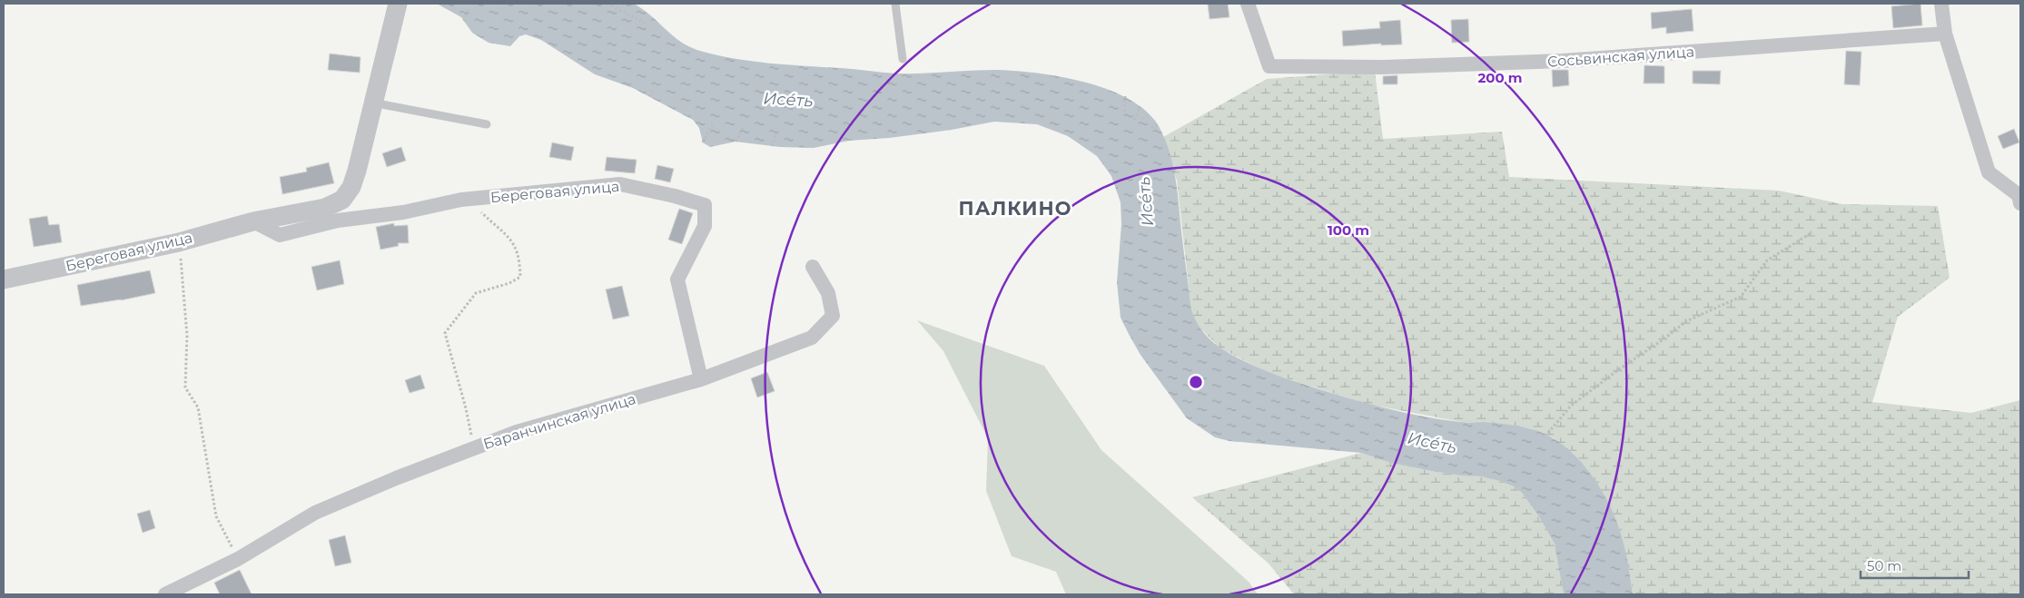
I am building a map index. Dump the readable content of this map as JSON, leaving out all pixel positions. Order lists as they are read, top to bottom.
{
  "streets": {
    "street": ["Сосьвинская улица", "Береговая улица", "Баранчинская улица"]
  },
  "crossings": [
    ["Береговая улица", "Баранчинская улица"]
  ],
  "districts": ["ПАЛКИНО"],
  "water": ["Исе́ть"],
  "scale_bar": "50 m",
  "rings": ["200 m", "100 m"]
}
